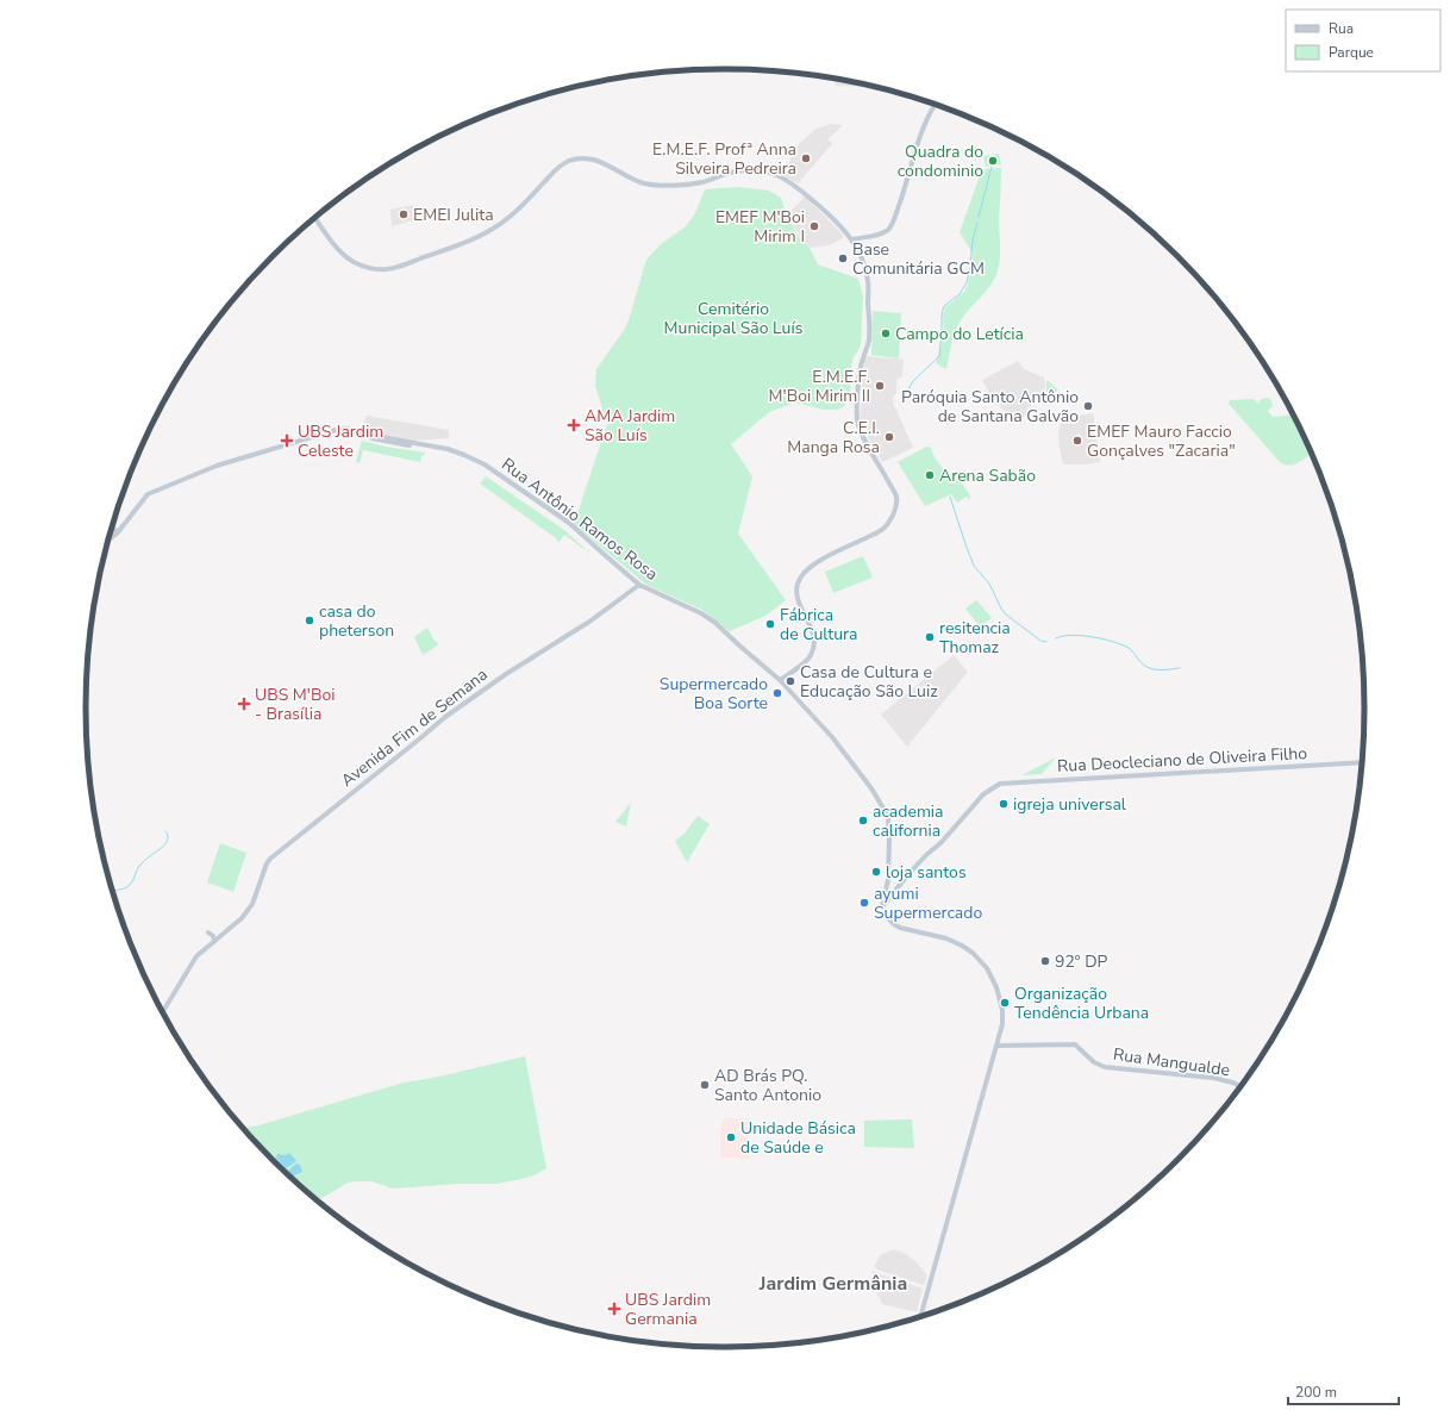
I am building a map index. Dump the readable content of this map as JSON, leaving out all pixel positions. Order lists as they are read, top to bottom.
{
  "streets": {
    "street": [
      "Rua Antônio Ramos Rosa",
      "Avenida Fim de Semana",
      "Rua Deocleciano de Oliveira Filho",
      "Rua Mangualde"
    ]
  },
  "crossings": [
    ["Rua Antônio Ramos Rosa", "Avenida Fim de Semana"],
    ["Rua Antônio Ramos Rosa", "Rua Deocleciano de Oliveira Filho"]
  ],
  "districts": ["Jardim Germânia"],
  "parks": ["Cemitério Municipal São Luís"],
  "places": {
    "other": [
      "E.M.E.F. Profª Anna Silveira Pedreira",
      "Quadra do condominio",
      "EMEI Julita",
      "EMEF M'Boi Mirim I",
      "Base Comunitária GCM",
      "Campo do Letícia",
      "E.M.E.F. M'Boi Mirim II",
      "Paróquia Santo Antônio de Santana Galvão",
      "C.E.I. Manga Rosa",
      "EMEF Mauro Faccio Gonçalves \"Zacaria\"",
      "Arena Sabão",
      "casa do pheterson",
      "Fábrica de Cultura",
      "resitencia Thomaz",
      "Casa de Cultura e Educação São Luiz",
      "Supermercado Boa Sorte",
      "igreja universal",
      "academia california",
      "loja santos",
      "ayumi Supermercado",
      "92º DP",
      "Organização Tendência Urbana",
      "AD Brás PQ. Santo Antonio",
      "Unidade Básica de Saúde e"
    ],
    "health": [
      "AMA Jardim São Luís",
      "UBS Jardim Celeste",
      "UBS M'Boi - Brasília",
      "UBS Jardim Germania"
    ]
  },
  "legend": ["Rua", "Parque"],
  "scale_bar": "200 m"
}
